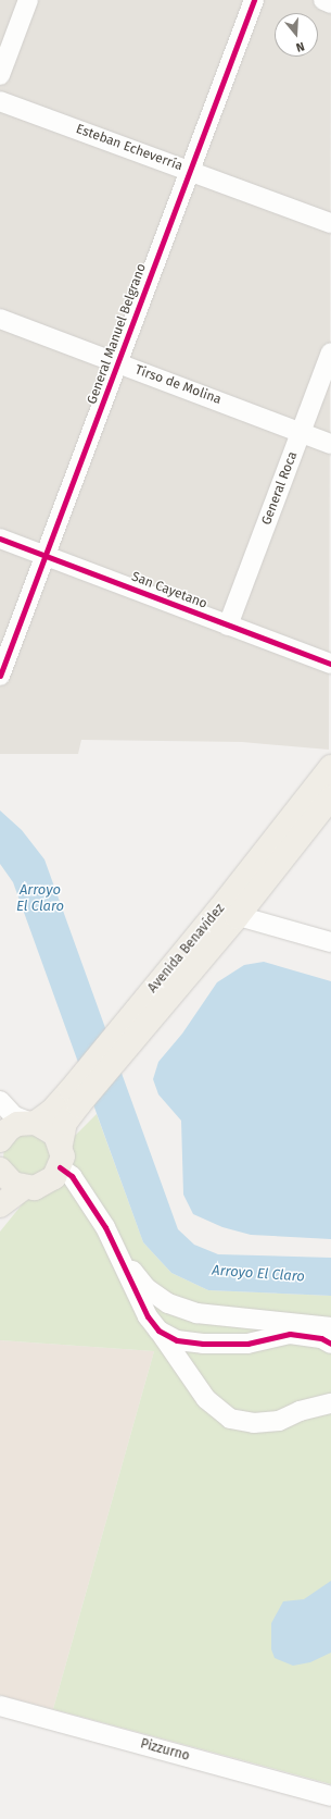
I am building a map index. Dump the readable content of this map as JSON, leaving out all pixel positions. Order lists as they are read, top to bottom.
{
  "streets": {
    "main road": ["Avenida Benavídez"],
    "street": [
      "Esteban Echeverría",
      "General Manuel Belgrano",
      "Tirso de Molina",
      "General Roca",
      "San Cayetano",
      "Pizzurno"
    ]
  },
  "crossings": [
    ["Esteban Echeverría", "General Manuel Belgrano"],
    ["General Manuel Belgrano", "Tirso de Molina"],
    ["General Manuel Belgrano", "San Cayetano"],
    ["Tirso de Molina", "General Roca"],
    ["General Roca", "San Cayetano"]
  ],
  "water": ["Arroyo El Claro"],
  "north": "bottom"
}
